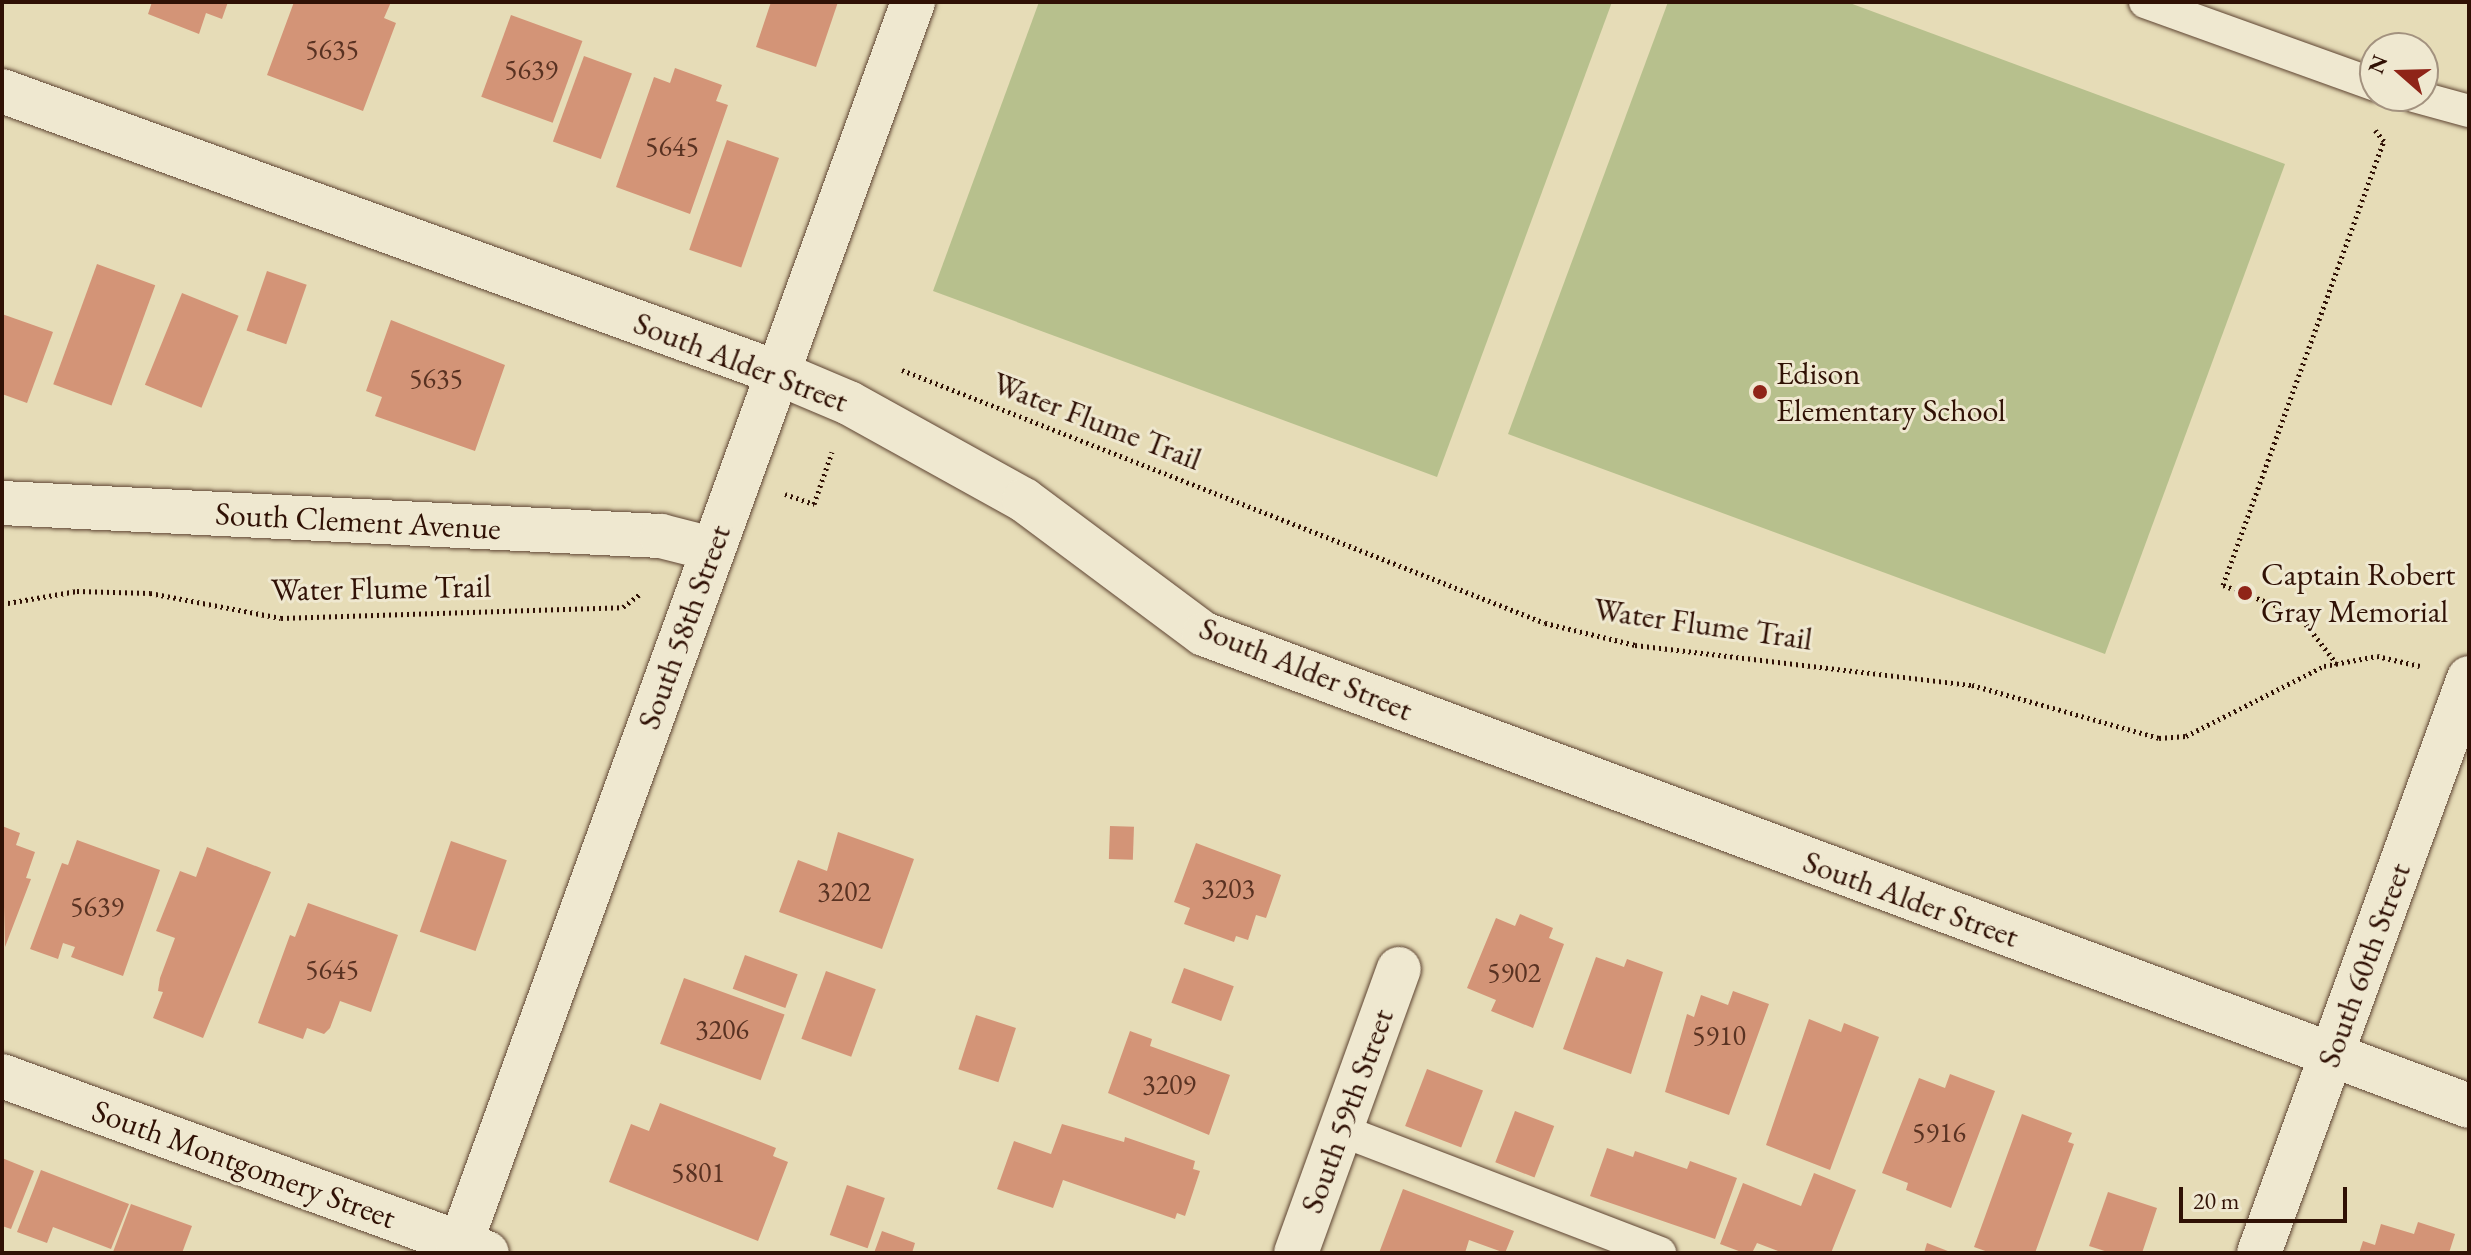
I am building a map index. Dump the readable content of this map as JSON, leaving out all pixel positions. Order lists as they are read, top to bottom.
{
  "streets": {
    "street": [
      "South Alder Street",
      "South Clement Avenue",
      "South 58th Street",
      "South 60th Street",
      "South 59th Street",
      "South Montgomery Street"
    ],
    "path": ["Water Flume Trail"]
  },
  "crossings": [
    ["South Alder Street", "South 58th Street"],
    ["South Alder Street", "South 60th Street"],
    ["South Clement Avenue", "South 58th Street"],
    ["South 58th Street", "South Montgomery Street"]
  ],
  "places": ["Edison Elementary School", "Captain Robert Gray Memorial"],
  "house_numbers": [
    "5635",
    "5639",
    "5645",
    "5635",
    "3203",
    "3202",
    "5639",
    "5645",
    "5902",
    "3206",
    "5910",
    "3209",
    "5916",
    "5801"
  ],
  "scale_bar": "20 m",
  "north": "left"
}
